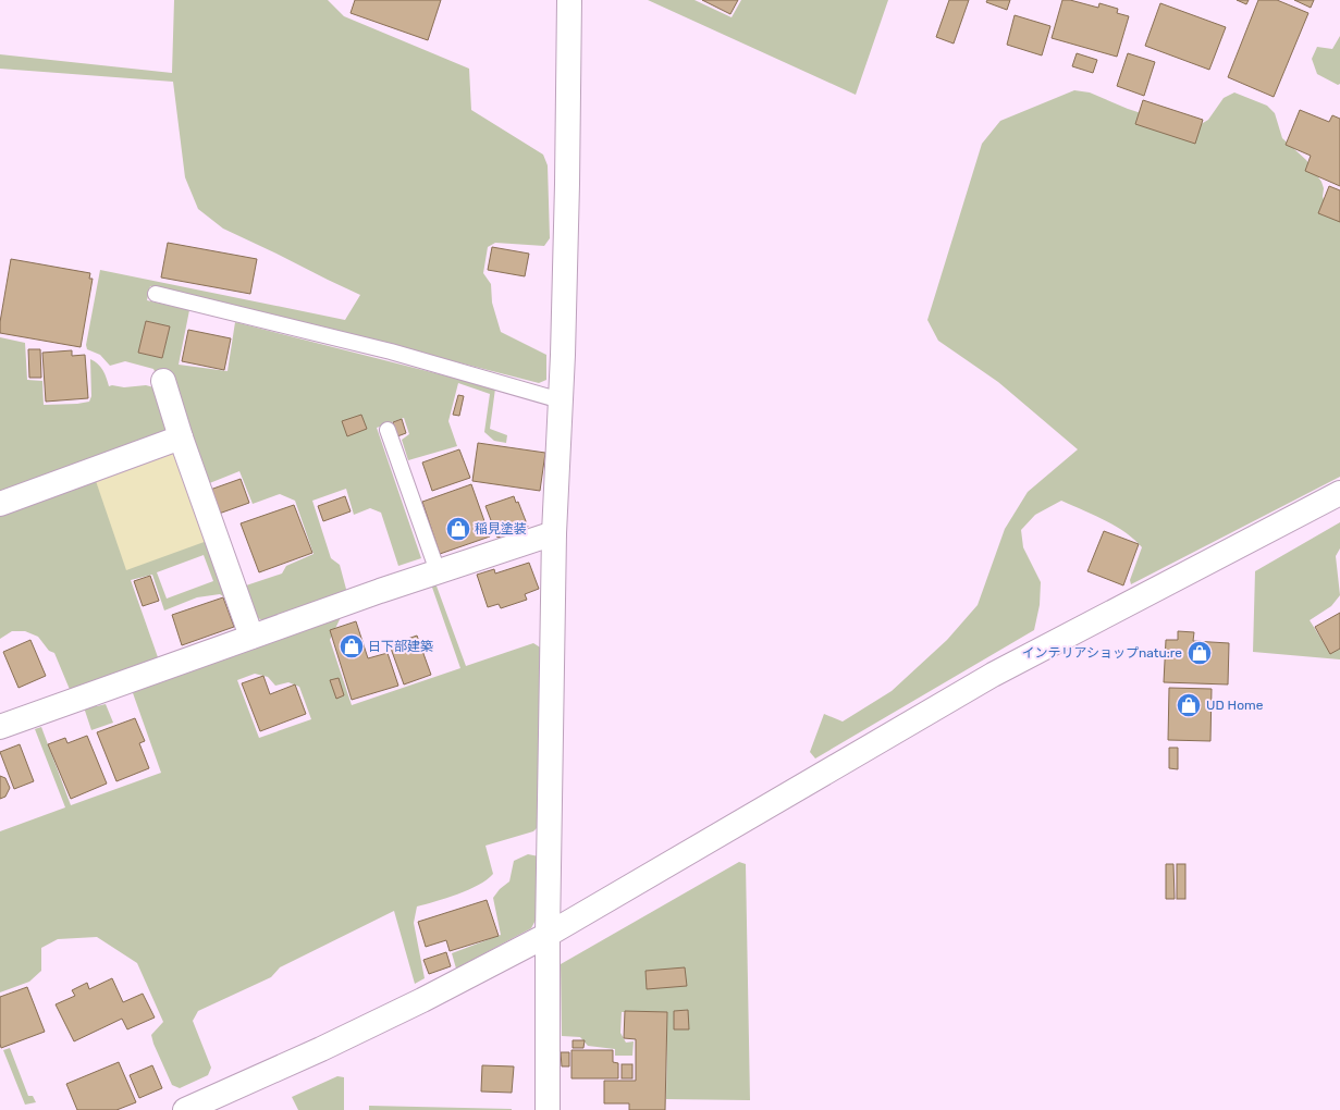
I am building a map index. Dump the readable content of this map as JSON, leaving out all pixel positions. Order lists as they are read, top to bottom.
{
  "places": {
    "shop": [
      "稲見塗装",
      "日下部建築",
      "インテリアショップnatu:re",
      "UD Home"
    ]
  }
}
